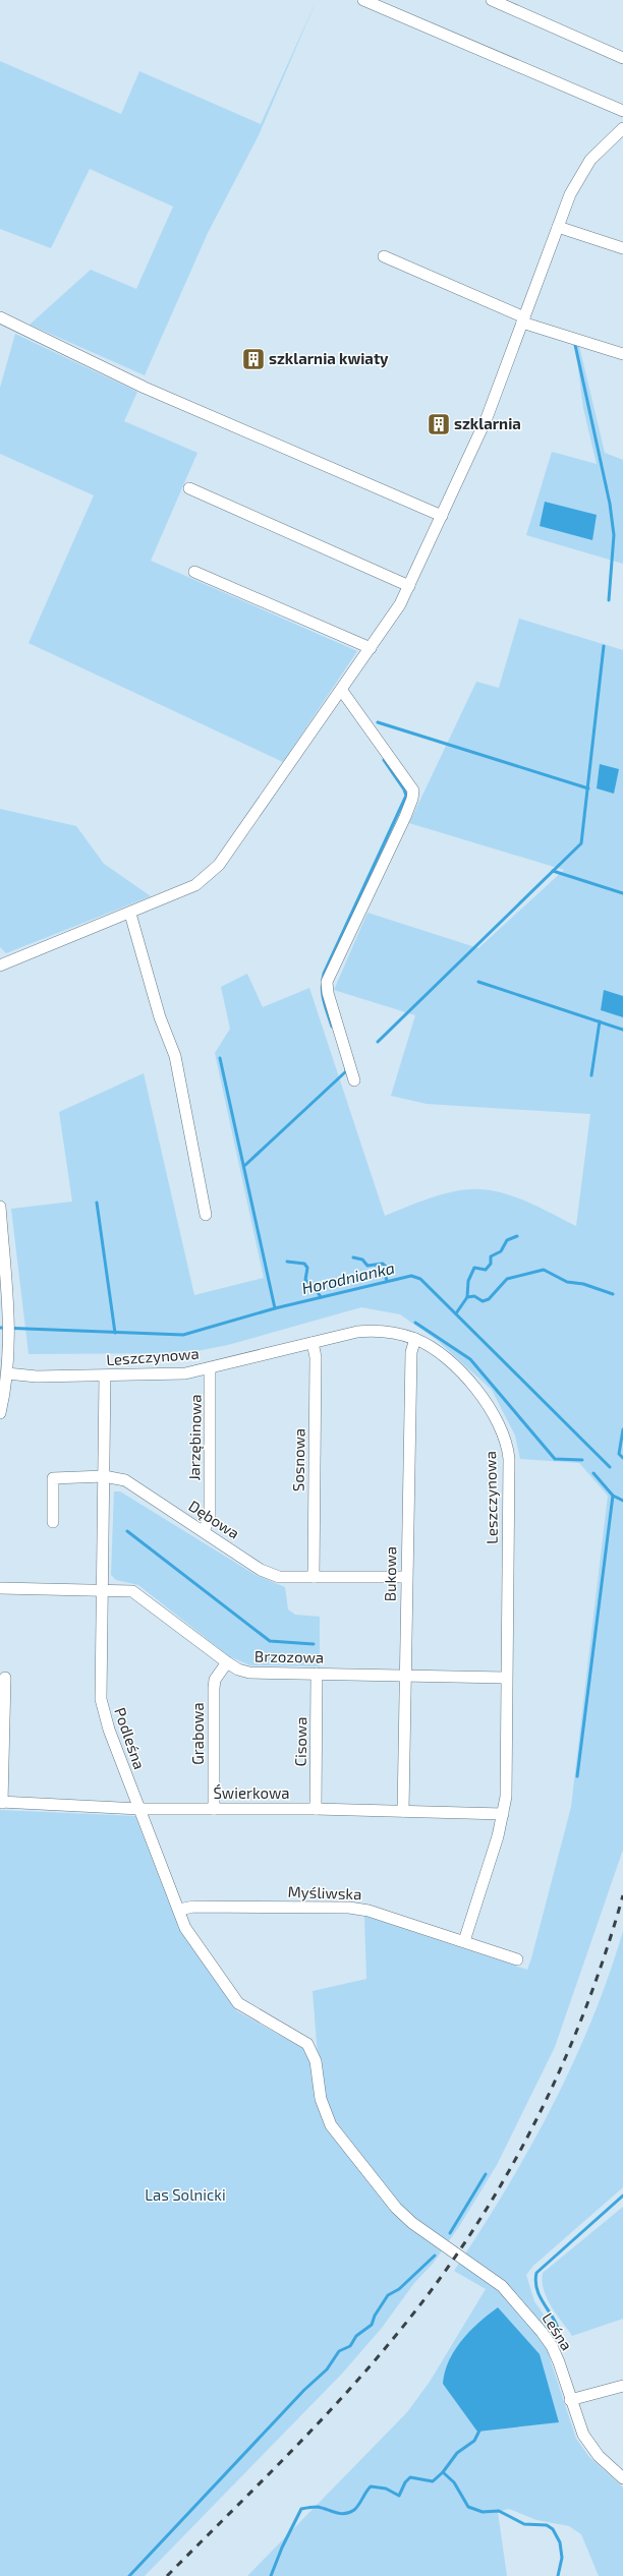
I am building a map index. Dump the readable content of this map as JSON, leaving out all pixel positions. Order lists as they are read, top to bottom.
{
  "streets": {
    "street": [
      "Leszczynowa",
      "Jarzębinowa",
      "Sosnowa",
      "Dębowa",
      "Bukowa",
      "Brzozowa",
      "Grabowa",
      "Podleśna",
      "Cisowa",
      "Świerkowa",
      "Myśliwska",
      "Leśna"
    ]
  },
  "crossings": [
    ["Leszczynowa", "Jarzębinowa"],
    ["Leszczynowa", "Sosnowa"],
    ["Leszczynowa", "Bukowa"],
    ["Leszczynowa", "Brzozowa"],
    ["Leszczynowa", "Podleśna"],
    ["Leszczynowa", "Świerkowa"],
    ["Jarzębinowa", "Dębowa"],
    ["Sosnowa", "Dębowa"],
    ["Dębowa", "Bukowa"],
    ["Dębowa", "Podleśna"],
    ["Bukowa", "Brzozowa"],
    ["Bukowa", "Świerkowa"],
    ["Brzozowa", "Grabowa"],
    ["Brzozowa", "Podleśna"],
    ["Brzozowa", "Cisowa"],
    ["Grabowa", "Świerkowa"],
    ["Podleśna", "Świerkowa"],
    ["Podleśna", "Myśliwska"],
    ["Podleśna", "Leśna"],
    ["Cisowa", "Świerkowa"]
  ],
  "water": ["Horodnianka"],
  "parks": ["Las Solnicki"],
  "places": {
    "building": ["szklarnia kwiaty", "szklarnia"]
  }
}
